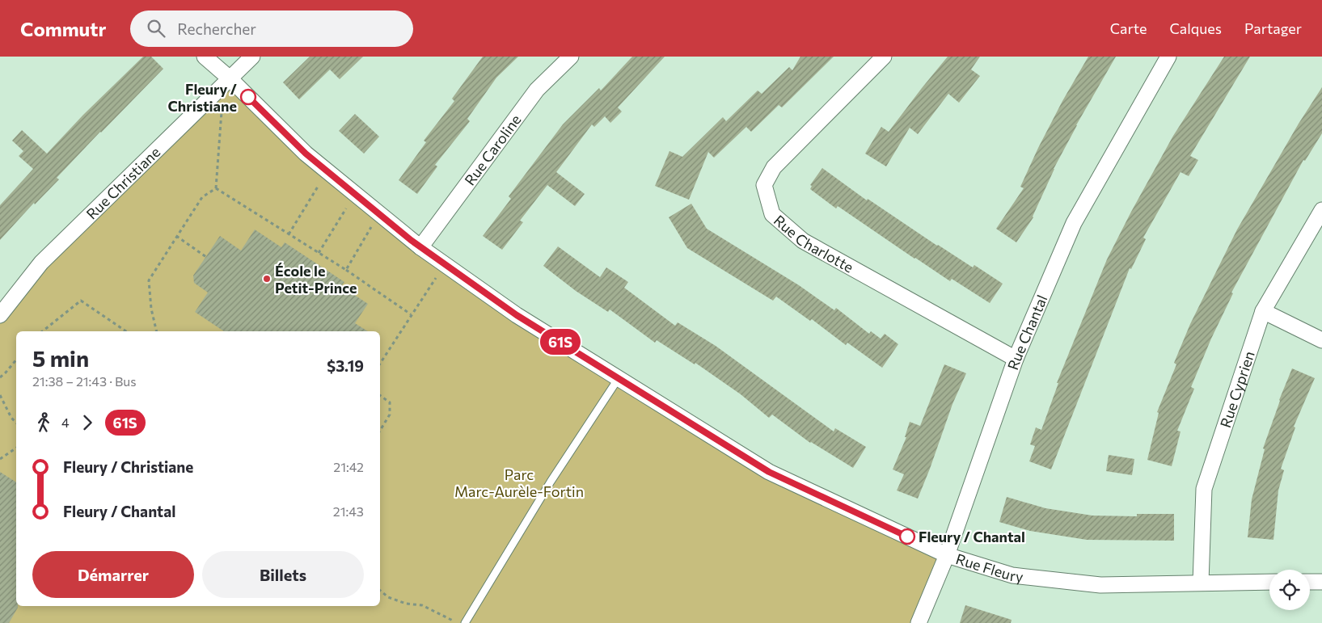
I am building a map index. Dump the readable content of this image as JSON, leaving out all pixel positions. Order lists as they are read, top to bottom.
{
  "streets": {
    "street": [
      "Rue Caroline",
      "Rue Christiane",
      "Rue Charlotte",
      "Rue Chantal",
      "Rue Cyprien",
      "Rue Fleury"
    ]
  },
  "crossings": [
    ["Rue Caroline", "Rue Fleury"],
    ["Rue Christiane", "Rue Fleury"],
    ["Rue Charlotte", "Rue Chantal"],
    ["Rue Chantal", "Rue Fleury"],
    ["Rue Cyprien", "Rue Fleury"]
  ],
  "parks": ["Parc Marc-Aurèle-Fortin"],
  "places": ["Fleury / Christiane", "École le Petit-Prince", "Fleury / Chantal"],
  "lines": ["bus line 61S"],
  "page": {
    "header": "Commutr",
    "search": "Rechercher",
    "nav": ["Carte", "Calques", "Partager"],
    "on_map": "61S",
    "heading": ["5 min", "21:38 – 21:43 · Bus", "$3.19"],
    "legs": ["4", "61S"],
    "list": [
      {
        "name": "Fleury / Christiane",
        "value": "21:42"
      },
      {
        "name": "Fleury / Chantal",
        "value": "21:43"
      }
    ],
    "buttons": ["Démarrer", "Billets"]
  }
}
